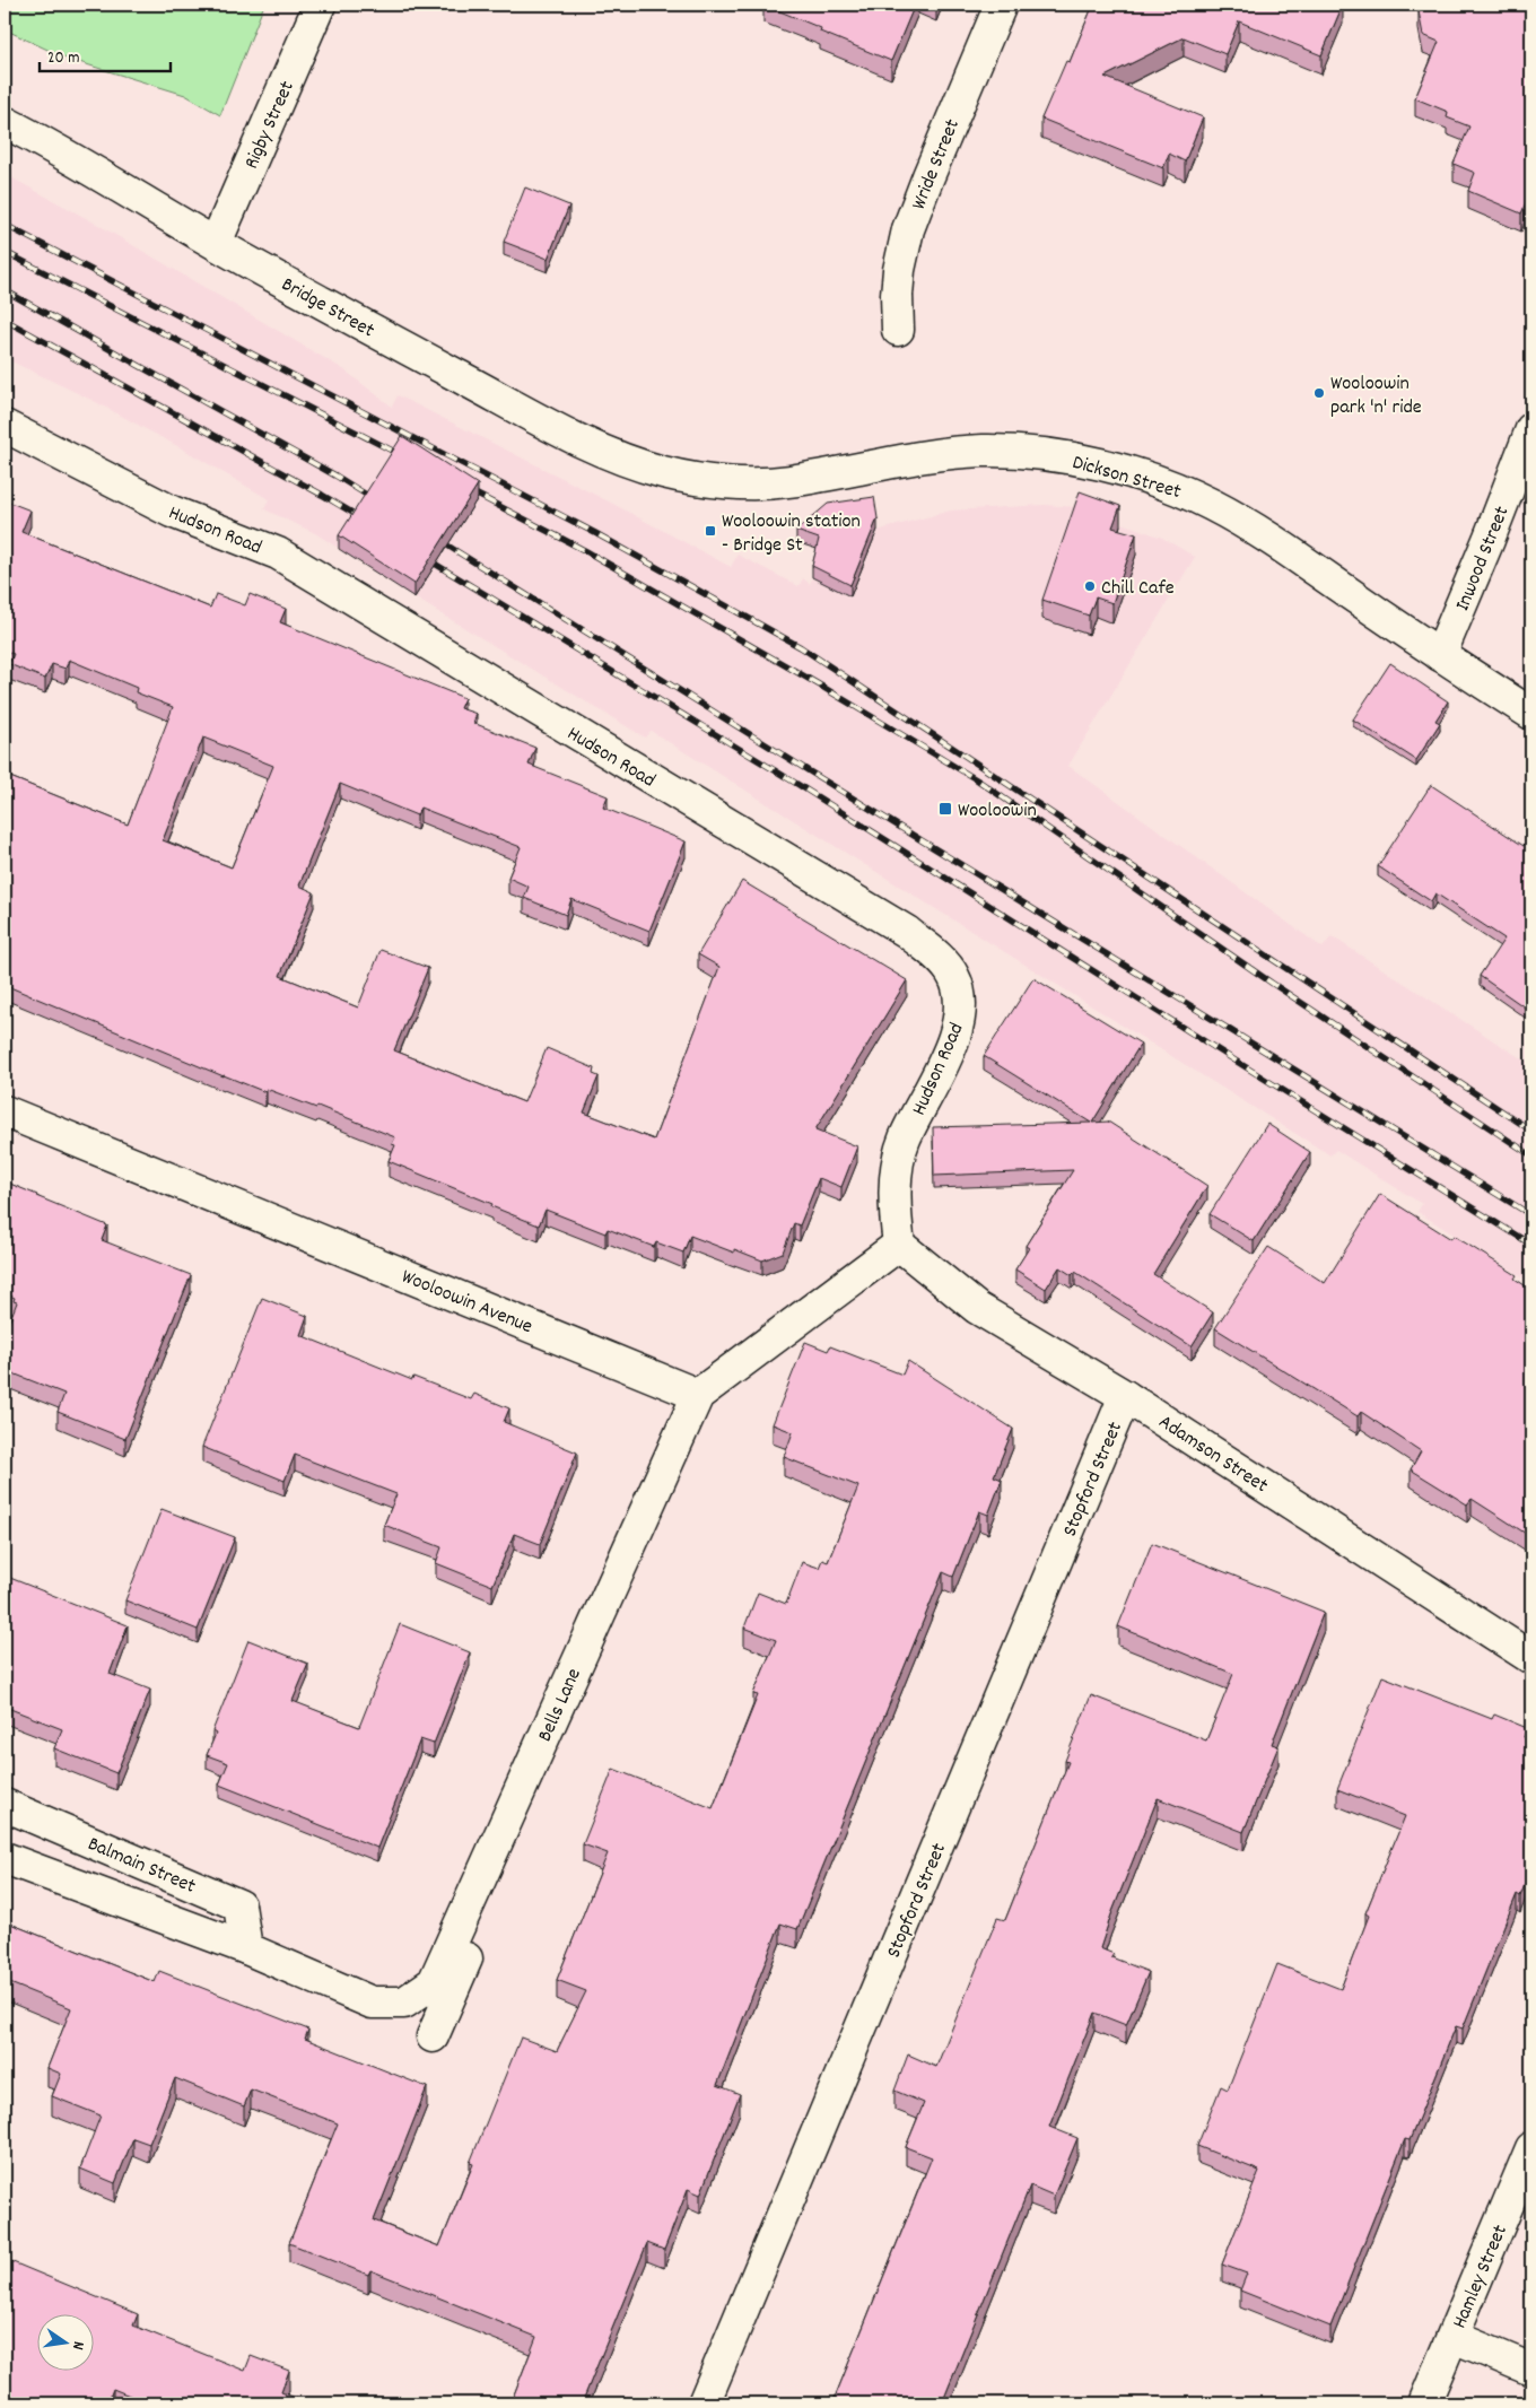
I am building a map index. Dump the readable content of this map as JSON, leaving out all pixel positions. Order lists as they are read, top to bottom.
{
  "streets": {
    "street": [
      "Rigby Street",
      "Wride Street",
      "Bridge Street",
      "Dickson Street",
      "Hudson Road",
      "Inwood Street",
      "Wooloowin Avenue",
      "Adamson Street",
      "Stopford Street",
      "Bells Lane",
      "Balmain Street",
      "Hamley Street"
    ]
  },
  "crossings": [
    ["Rigby Street", "Bridge Street"],
    ["Bridge Street", "Dickson Street"],
    ["Dickson Street", "Inwood Street"],
    ["Hudson Road", "Adamson Street"],
    ["Wooloowin Avenue", "Bells Lane"],
    ["Adamson Street", "Stopford Street"],
    ["Bells Lane", "Balmain Street"]
  ],
  "places": {
    "other": ["Wooloowin park 'n' ride", "Chill Cafe"],
    "transit": ["Wooloowin station - Bridge St", "Wooloowin"]
  },
  "scale_bar": "20 m",
  "north": "right"
}
